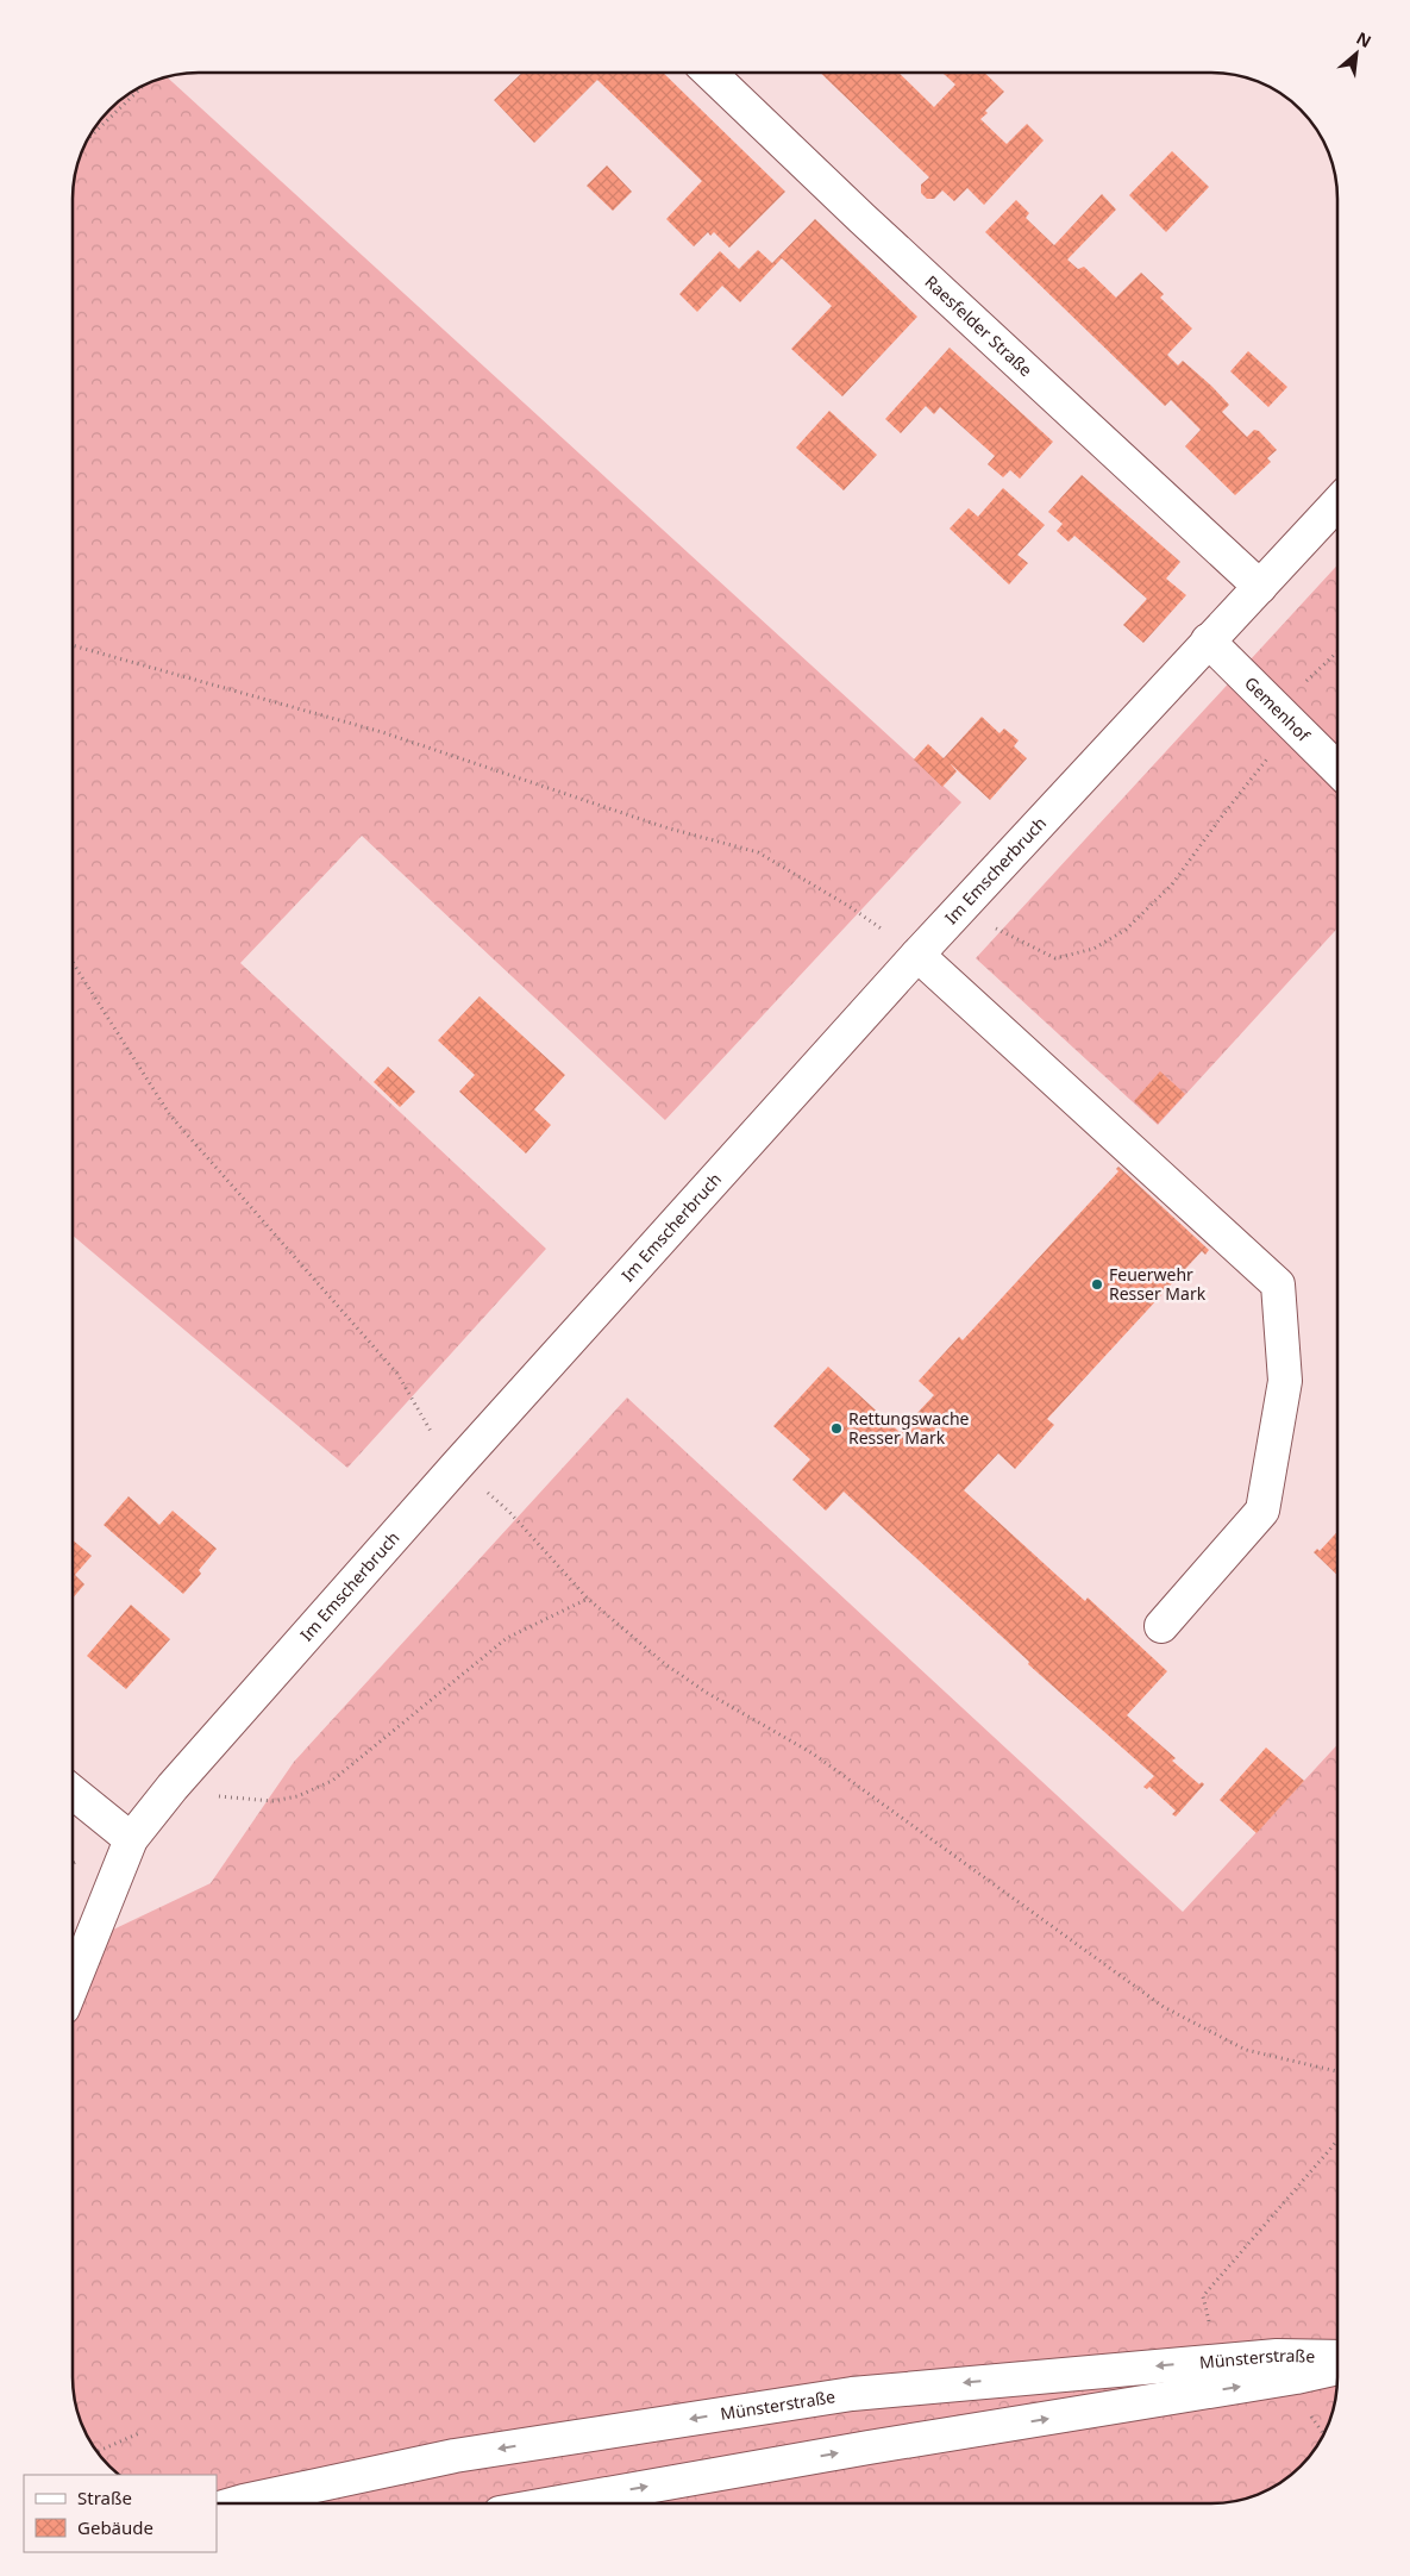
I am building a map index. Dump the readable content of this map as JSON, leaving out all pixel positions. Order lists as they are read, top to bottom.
{
  "streets": {
    "street": [
      "Raesfelder Straße",
      "Gemenhof",
      "Im Emscherbruch",
      "Münsterstraße"
    ]
  },
  "crossings": [
    ["Raesfelder Straße", "Im Emscherbruch"],
    ["Gemenhof", "Im Emscherbruch"]
  ],
  "places": ["Feuerwehr Resser Mark", "Rettungswache Resser Mark"],
  "legend": ["Straße", "Gebäude"],
  "north": "top right"
}
